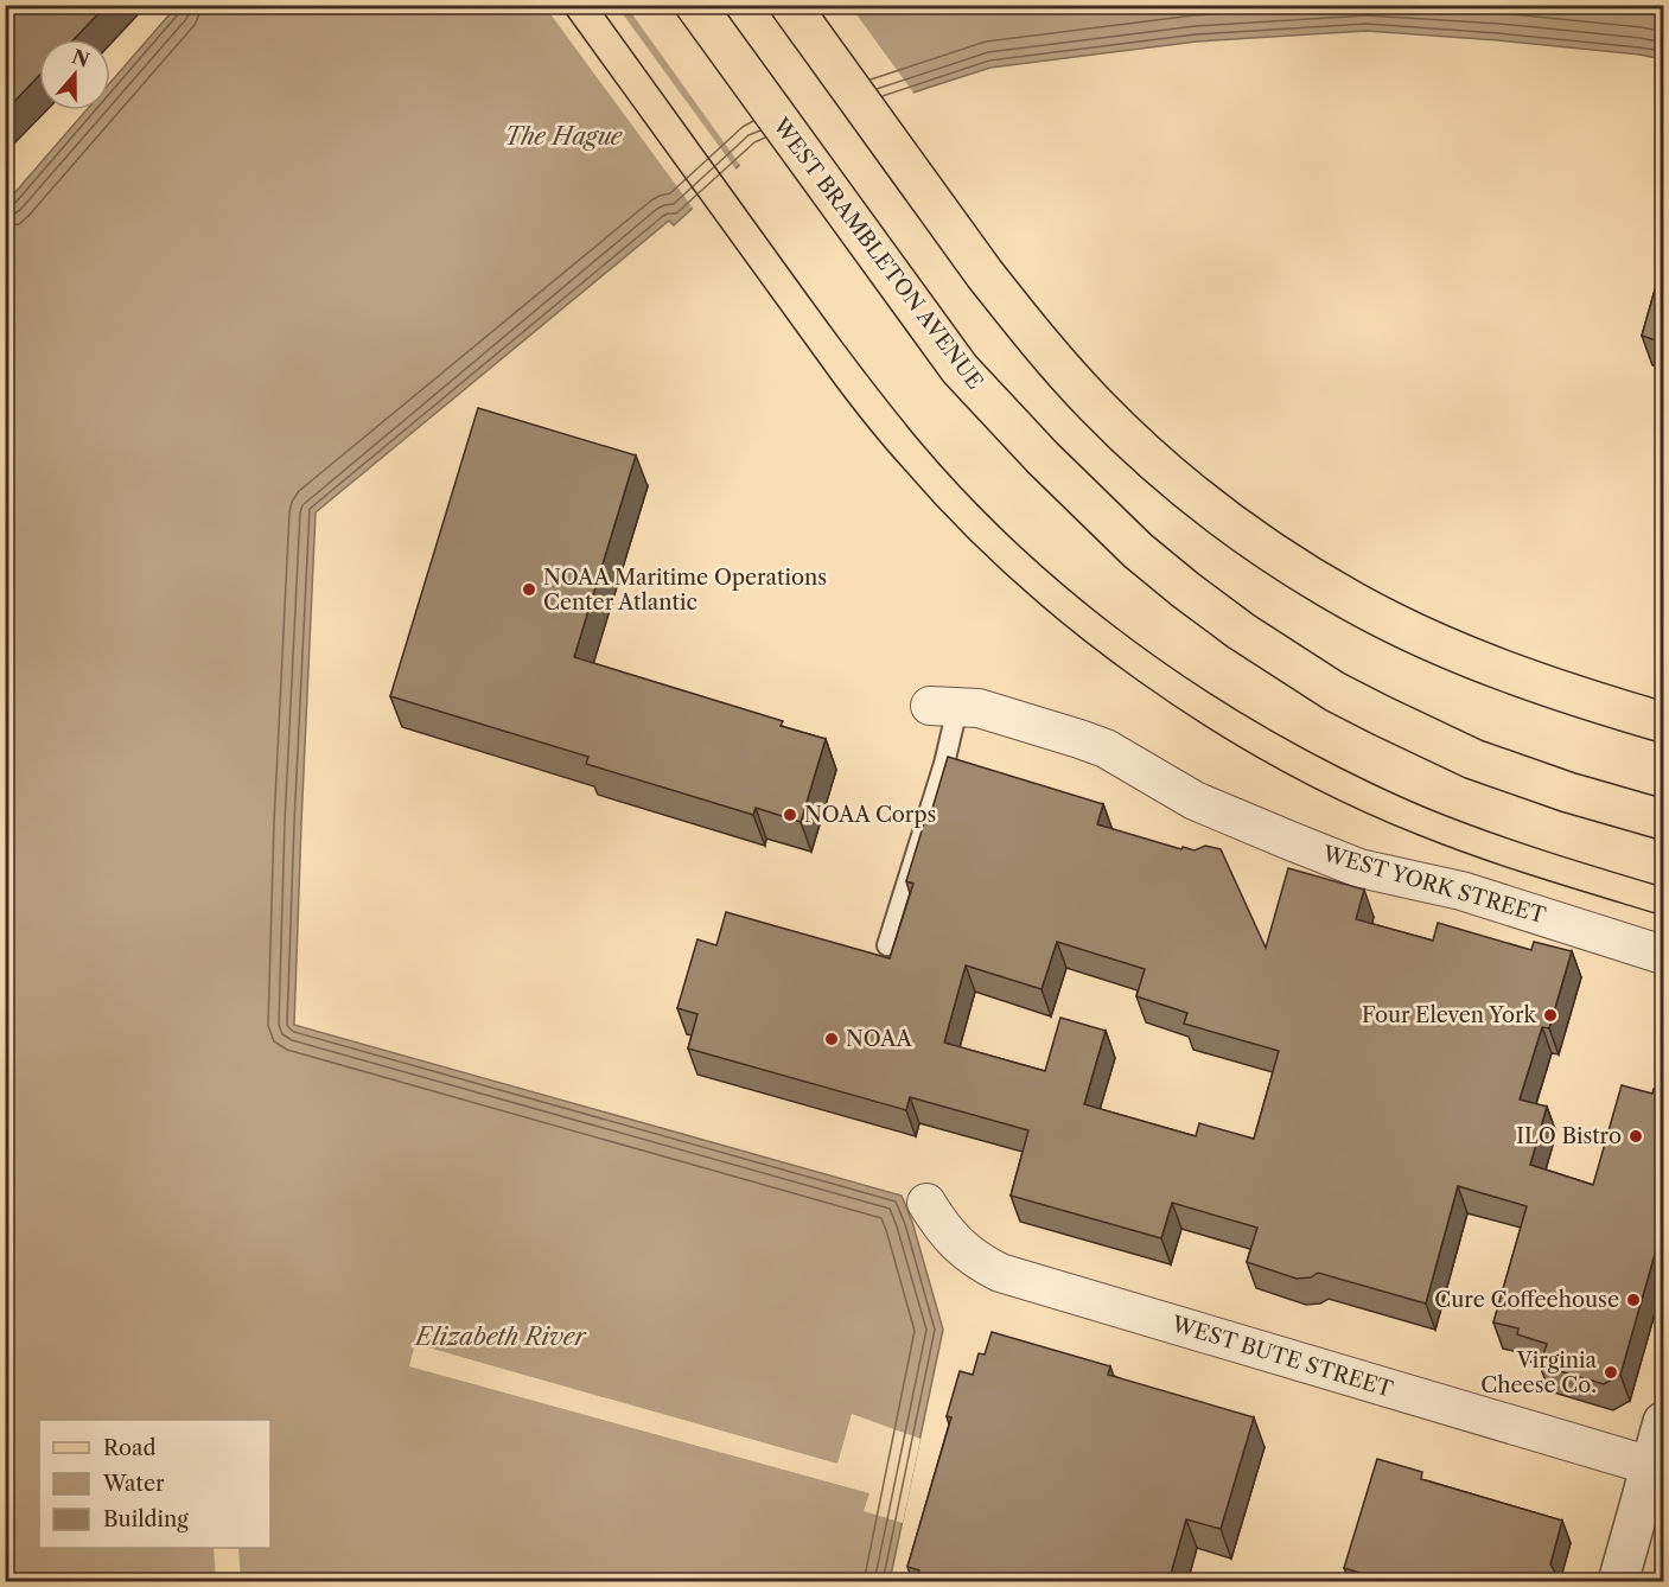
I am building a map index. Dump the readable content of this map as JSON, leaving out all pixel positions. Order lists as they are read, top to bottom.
{
  "streets": {
    "main road": ["WEST BRAMBLETON AVENUE"],
    "street": ["WEST YORK STREET", "WEST BUTE STREET"]
  },
  "water": ["The Hague", "Elizabeth River"],
  "places": [
    "NOAA Maritime Operations Center Atlantic",
    "NOAA Corps",
    "Four Eleven York",
    "NOAA",
    "ILO Bistro",
    "Cure Coffeehouse",
    "Virginia Cheese Co."
  ],
  "legend": ["Road", "Water", "Building"],
  "north": "top"
}
